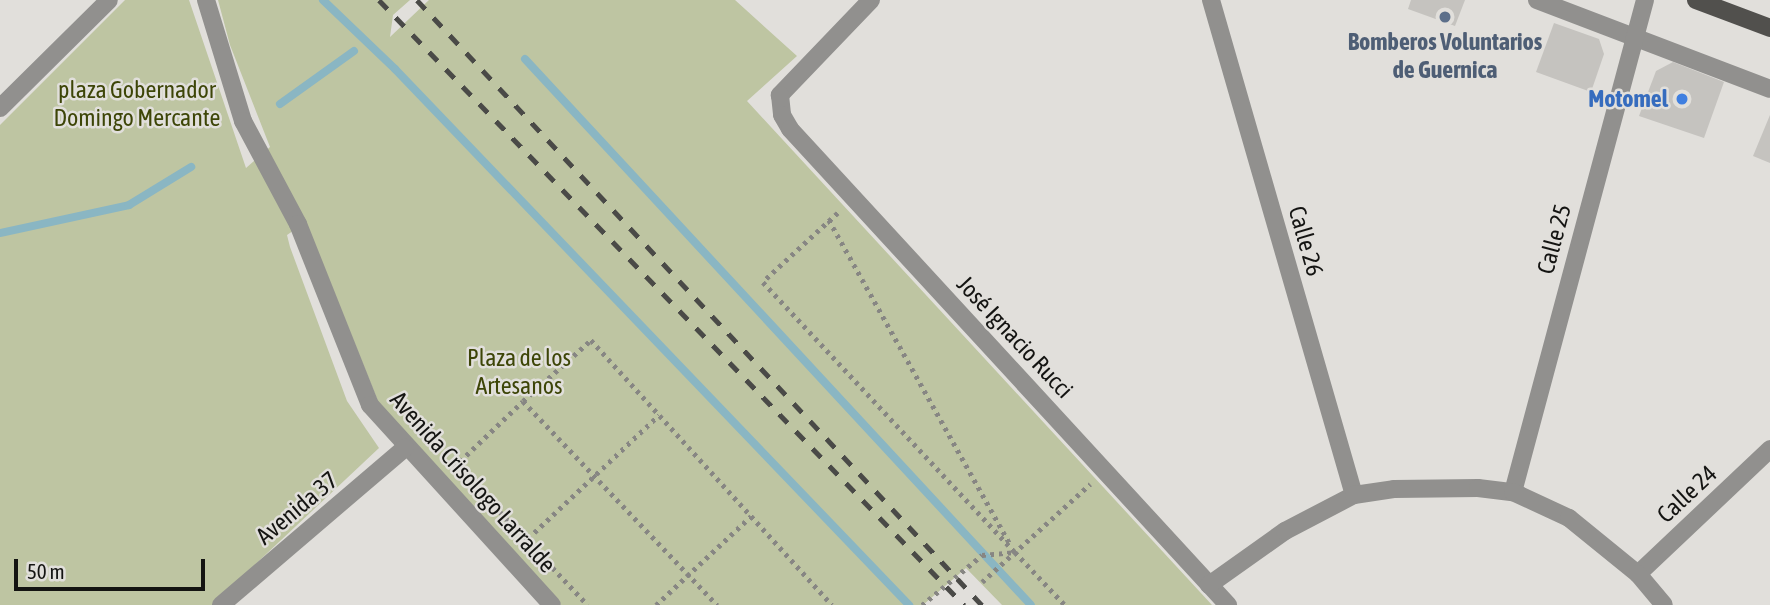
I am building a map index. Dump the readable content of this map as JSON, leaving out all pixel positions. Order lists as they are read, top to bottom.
{
  "streets": {
    "street": [
      "Calle 25",
      "Calle 26",
      "José Ignacio Rucci",
      "Avenida Crisologo Larralde",
      "Calle 24",
      "Avenida 37"
    ]
  },
  "crossings": [
    ["Avenida Crisologo Larralde", "Avenida 37"]
  ],
  "parks": ["plaza Gobernador Domingo Mercante", "Plaza de los Artesanos"],
  "places": ["Bomberos Voluntarios de Guernica", "Motomel"],
  "scale_bar": "50 m"
}
